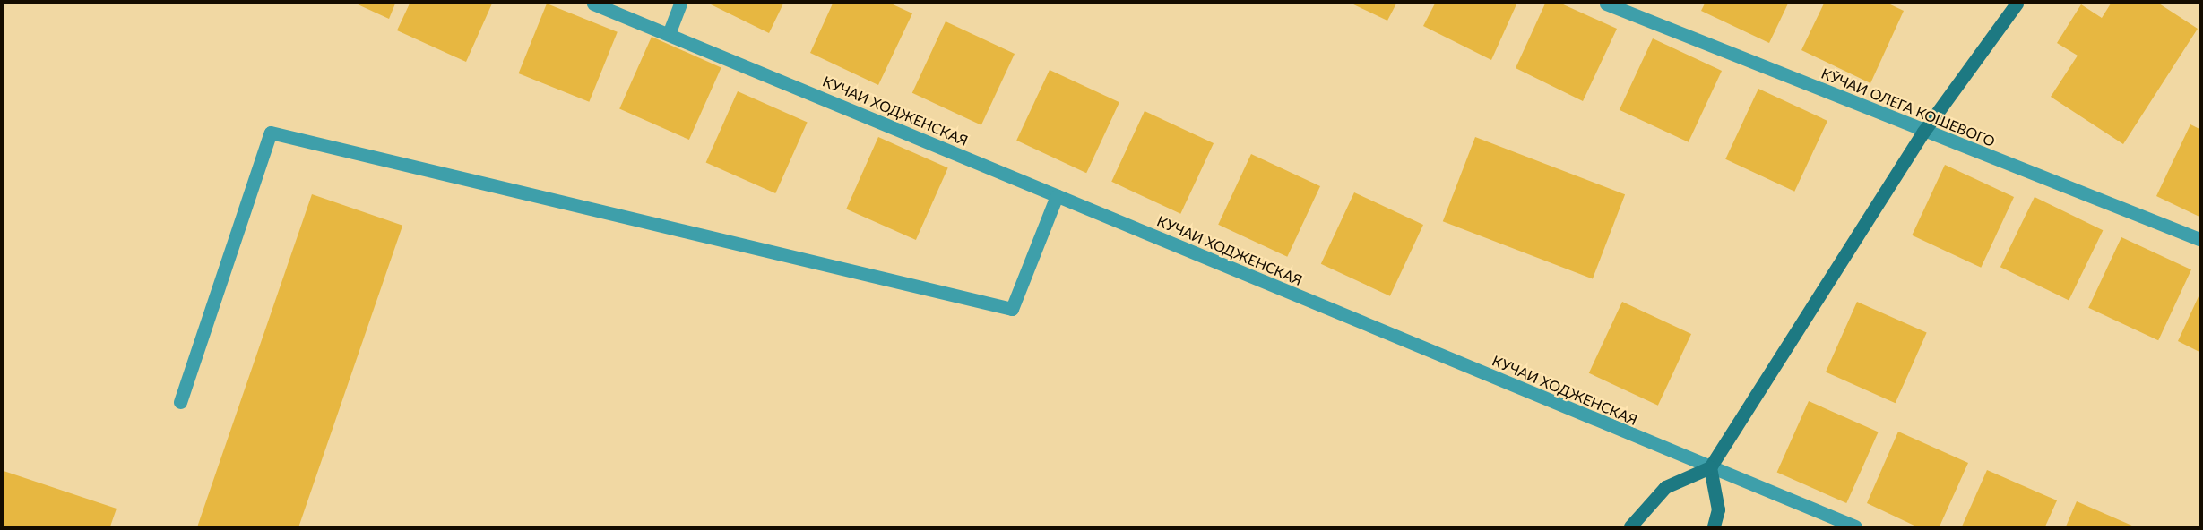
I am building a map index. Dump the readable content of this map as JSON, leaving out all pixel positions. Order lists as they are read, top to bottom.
{
  "streets": {
    "street": ["КӮЧАИ ОЛЕГА КОШЕВОГО", "КУЧАИ ХОДЖЕНСКАЯ"]
  }
}
